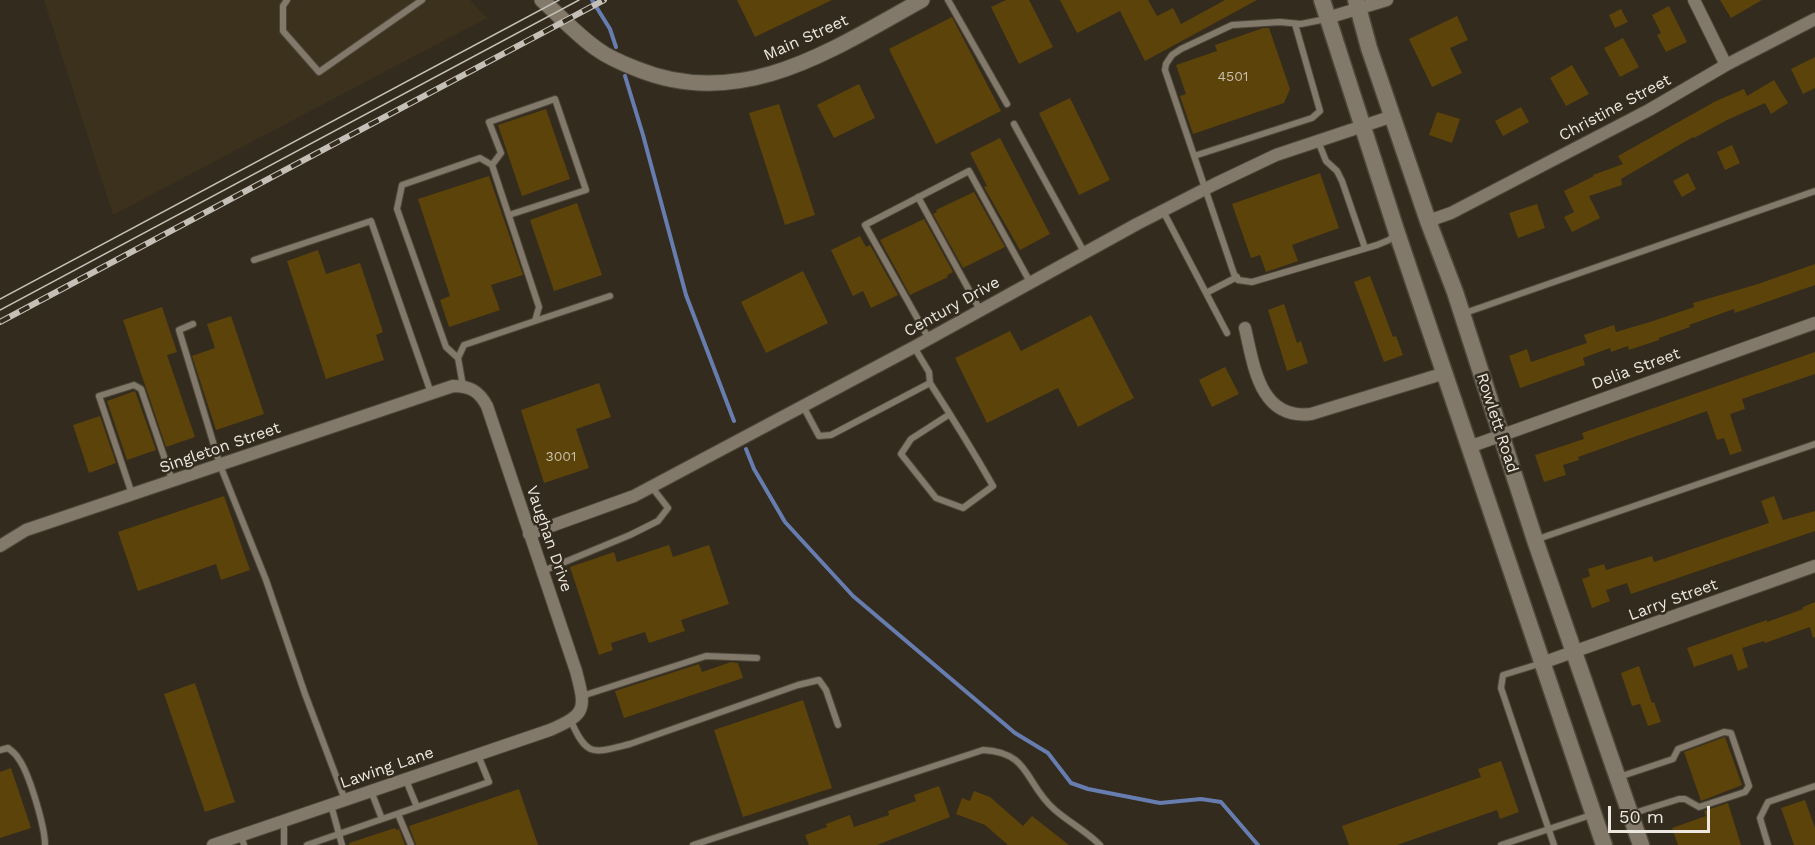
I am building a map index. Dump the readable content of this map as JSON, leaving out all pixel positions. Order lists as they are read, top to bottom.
{
  "streets": {
    "main road": ["Rowlett Road"],
    "street": [
      "Main Street",
      "Christine Street",
      "Century Drive",
      "Delia Street",
      "Singleton Street",
      "Vaughan Drive",
      "Larry Street",
      "Lawing Lane"
    ]
  },
  "crossings": [
    ["Christine Street", "Rowlett Road"],
    ["Century Drive", "Rowlett Road"],
    ["Century Drive", "Vaughan Drive"],
    ["Delia Street", "Rowlett Road"],
    ["Rowlett Road", "Larry Street"],
    ["Singleton Street", "Vaughan Drive"]
  ],
  "house_numbers": ["4501", "3001"],
  "scale_bar": "50 m"
}
